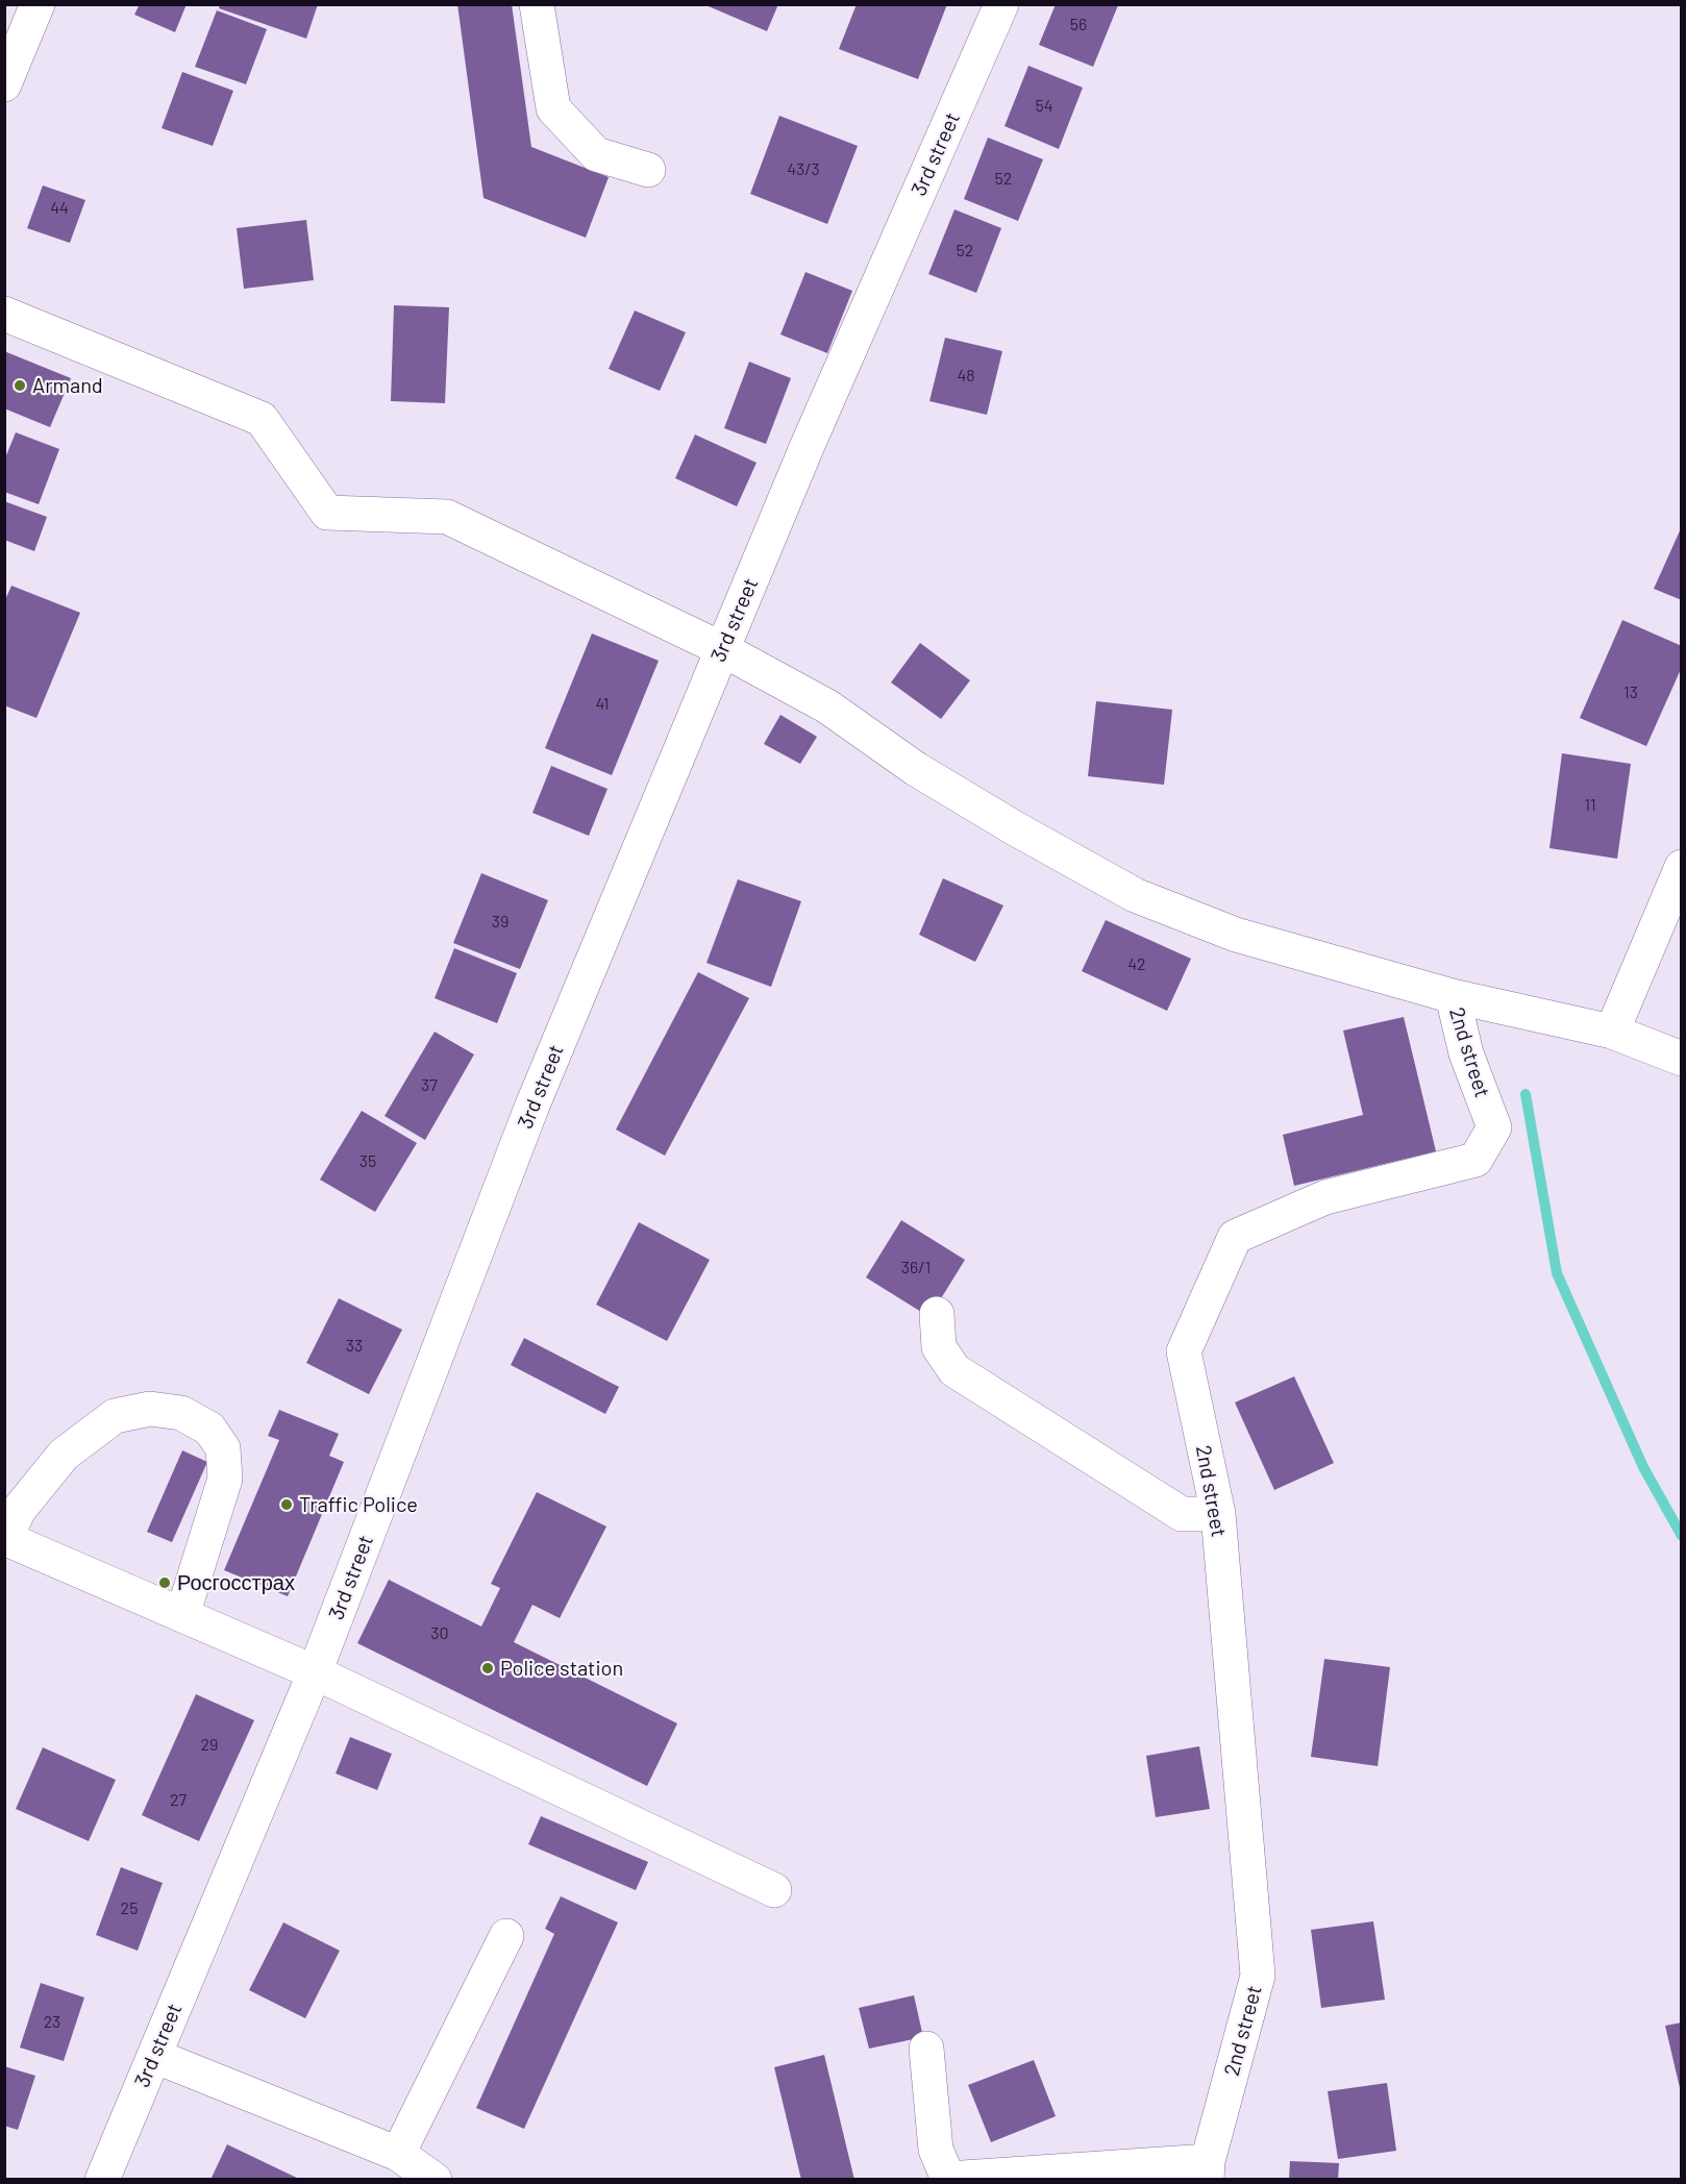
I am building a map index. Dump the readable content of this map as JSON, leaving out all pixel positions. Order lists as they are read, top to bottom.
{
  "streets": {
    "street": ["3rd street", "2nd street"]
  },
  "places": [
    "Armand",
    "Traffic Police",
    "Росгосстрах",
    "Police station"
  ],
  "house_numbers": [
    "56",
    "54",
    "43/3",
    "52",
    "44",
    "52",
    "48",
    "13",
    "41",
    "11",
    "39",
    "42",
    "37",
    "35",
    "36/1",
    "33",
    "30",
    "29",
    "27",
    "25",
    "23"
  ]
}
